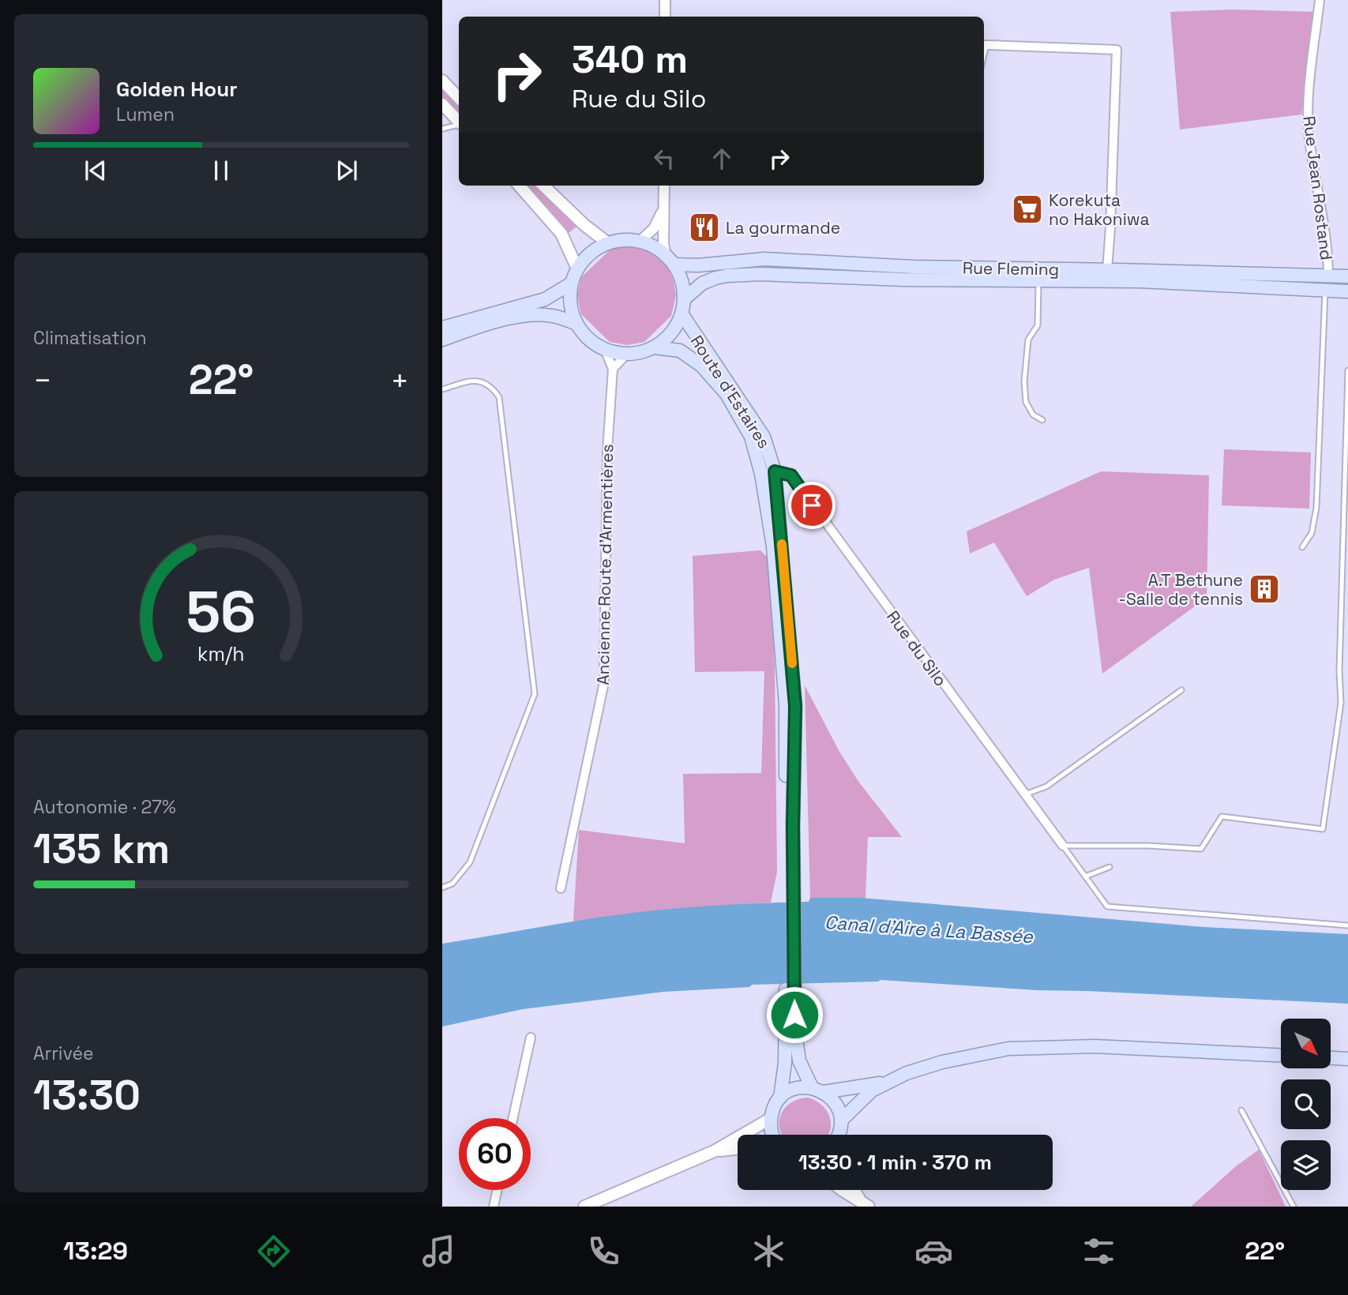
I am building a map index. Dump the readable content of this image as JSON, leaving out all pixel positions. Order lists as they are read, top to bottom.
{
  "streets": {
    "main road": ["Rue Fleming", "Route d'Estaires"],
    "street": ["Rue Jean Rostand", "Ancienne Route d'Armentières", "Rue du Silo"]
  },
  "crossings": [
    ["Rue Jean Rostand", "Rue Fleming"],
    ["Rue Fleming", "Route d'Estaires"],
    ["Rue Fleming", "Ancienne Route d'Armentières"],
    ["Route d'Estaires", "Ancienne Route d'Armentières"],
    ["Route d'Estaires", "Rue du Silo"]
  ],
  "water": ["Canal d'Aire à La Bassée"],
  "places": {
    "supermarket": ["Korekuta no Hakoniwa"],
    "restaurant": ["La gourmande"],
    "building": ["A.T Bethune -Salle de tennis"]
  },
  "north": "bottom right",
  "page": {
    "turn": ["340 m", "Rue du Silo"],
    "song": ["Golden Hour", "Lumen"],
    "tile": [
      "Climatisation",
      ["Autonomie · 27%", "135 km"],
      ["Arrivée", "13:30"]
    ],
    "heat": ["−", "22°", "+"],
    "limit": "60",
    "trip": "13:30 · 1 min · 370 m",
    "tabs": ["13:29", "22°"],
    "gauge": ["56", "km/h"]
  }
}
